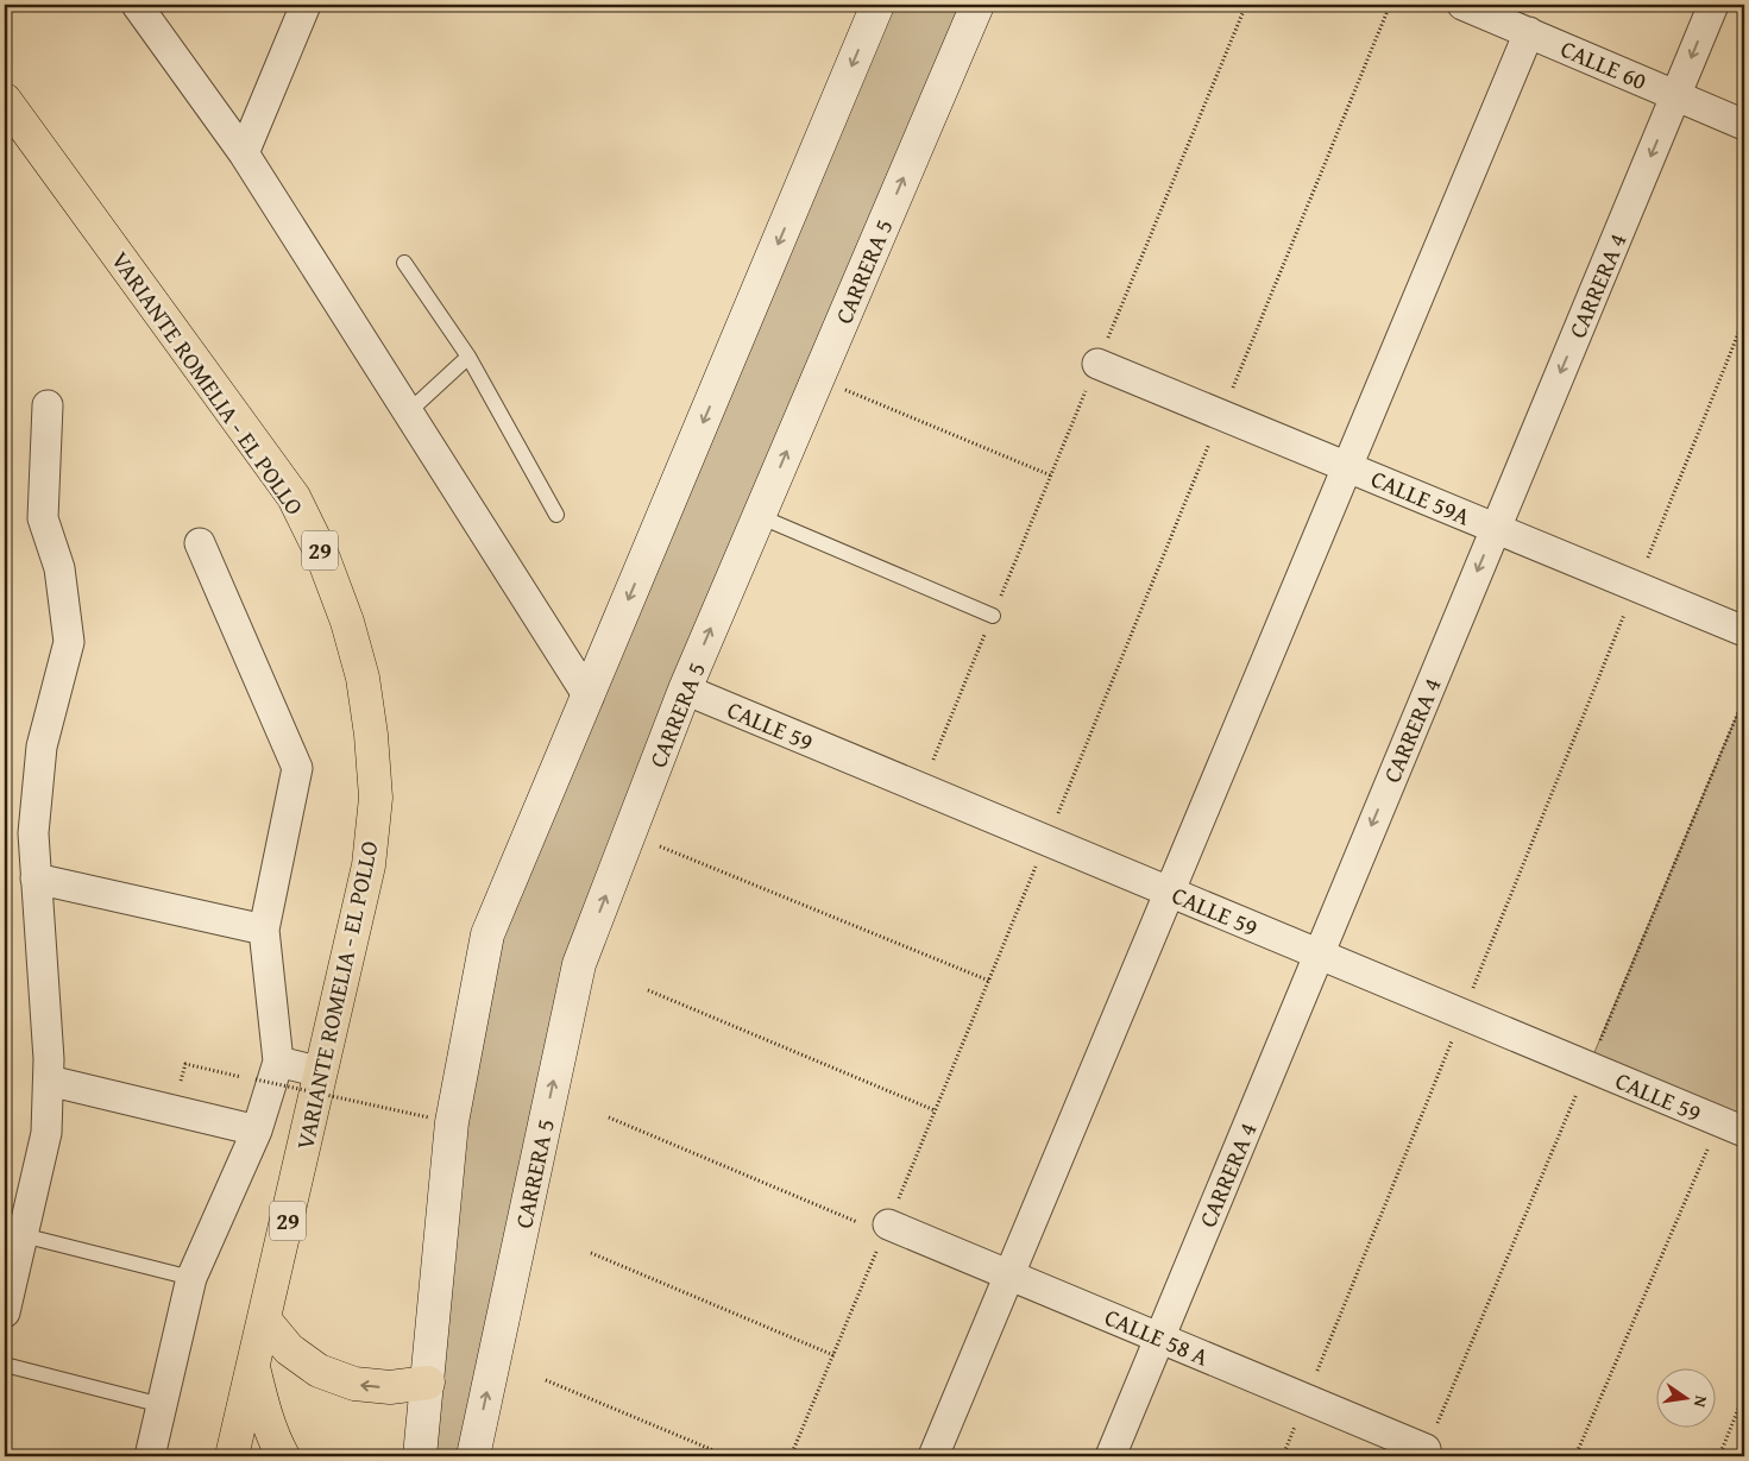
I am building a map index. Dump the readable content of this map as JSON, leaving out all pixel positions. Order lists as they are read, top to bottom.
{
  "streets": {
    "highway": ["VARIANTE ROMELIA - EL POLLO", "29"],
    "main road": ["CARRERA 5"],
    "street": [
      "CALLE 60",
      "CARRERA 4",
      "CALLE 59A",
      "CALLE 59",
      "CALLE 58 A"
    ]
  },
  "crossings": [
    ["CALLE 60", "CARRERA 4"],
    ["CARRERA 5", "CALLE 59"],
    ["CARRERA 4", "CALLE 59A"],
    ["CARRERA 4", "CALLE 59"],
    ["CARRERA 4", "CALLE 58 A"]
  ],
  "north": "right"
}
